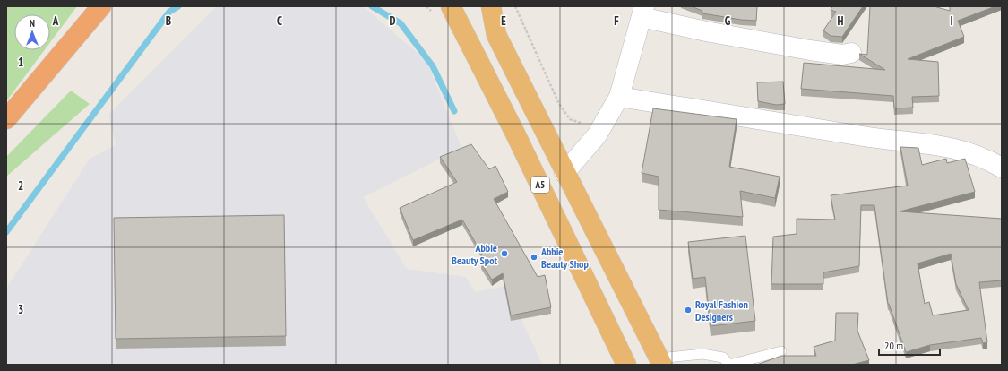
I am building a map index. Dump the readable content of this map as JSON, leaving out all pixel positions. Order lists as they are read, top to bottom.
{
  "streets": {
    "highway": ["A5"]
  },
  "places": ["Abbie Beauty Spot", "Abbie Beauty Shop", "Royal Fashion Designers"],
  "scale_bar": "20 m",
  "north": "top",
  "grid": {
    "columns": [
      "A",
      "B",
      "C",
      "D",
      "E",
      "F",
      "G",
      "H",
      "I"
    ],
    "rows": ["1", "2", "3"]
  }
}
